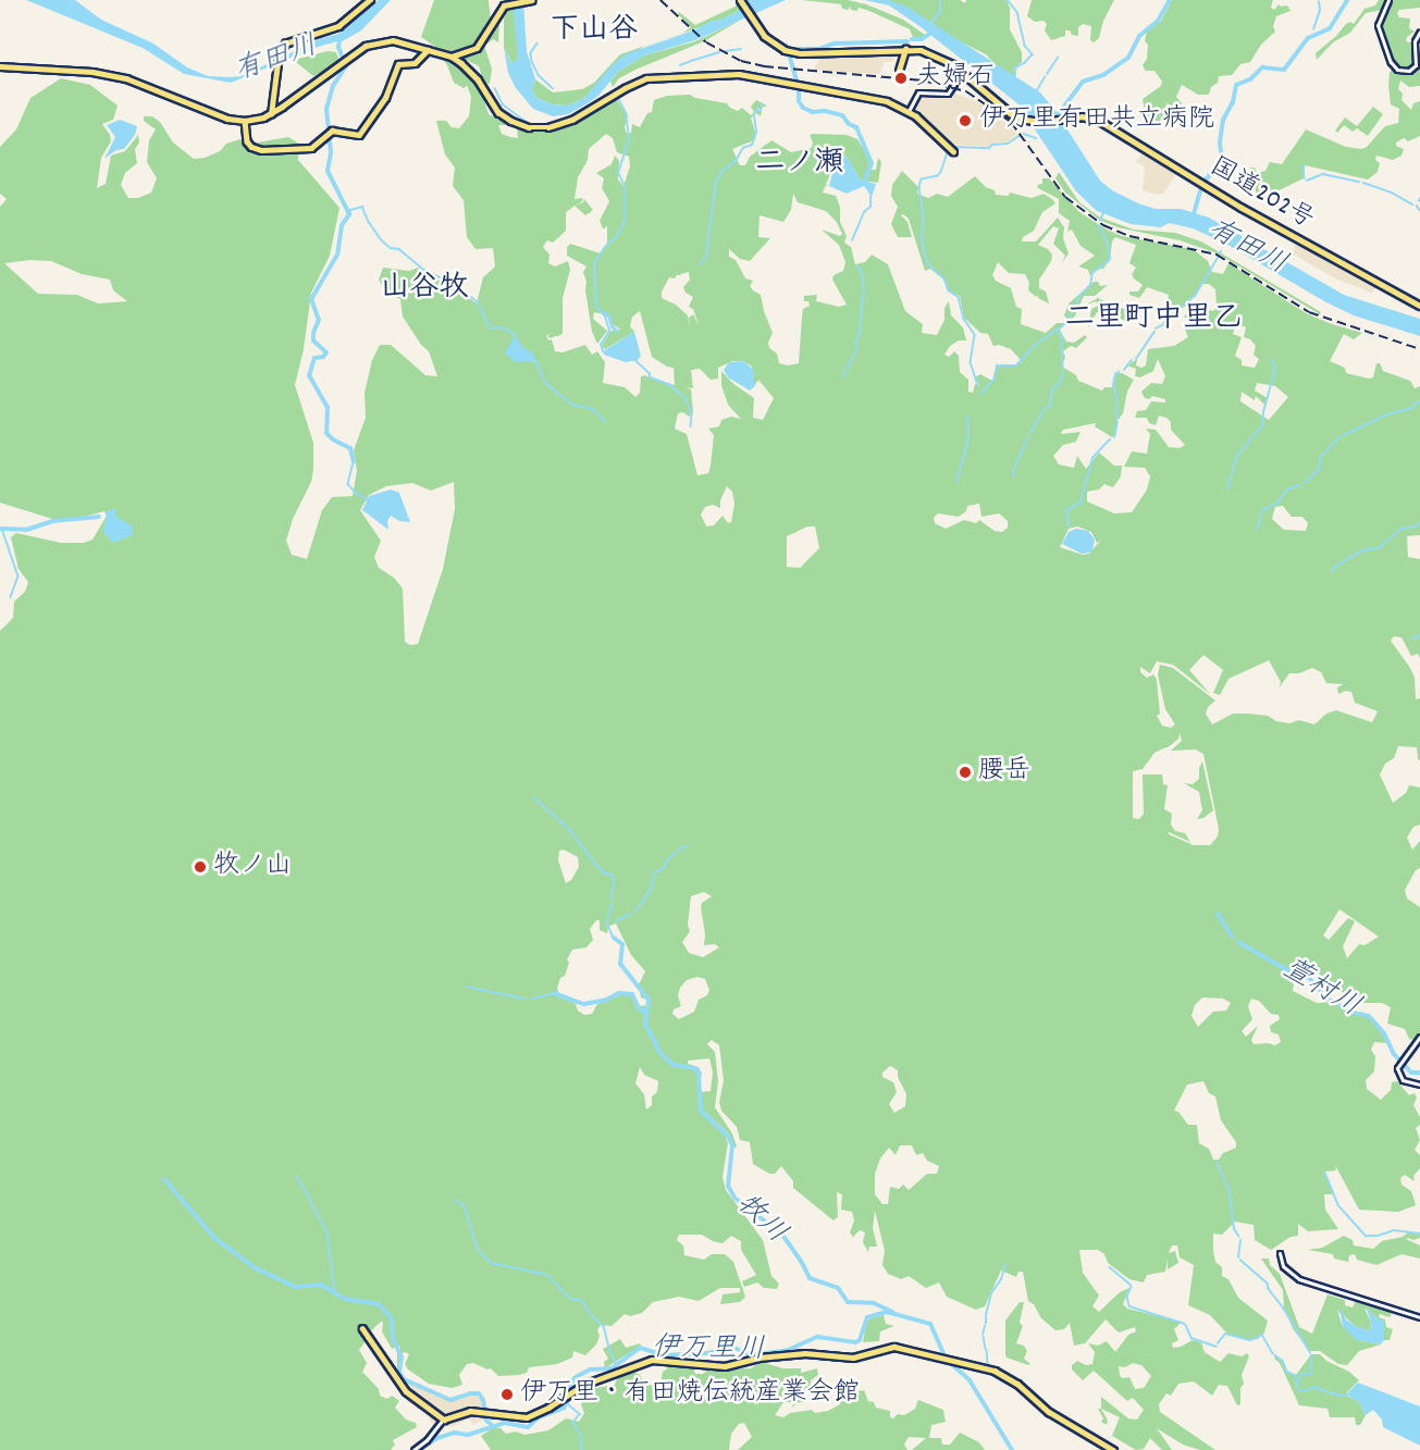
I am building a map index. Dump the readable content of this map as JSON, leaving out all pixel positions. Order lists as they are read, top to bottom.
{
  "streets": {
    "highway": ["国道202号"]
  },
  "districts": [
    "下山谷",
    "二ノ瀬",
    "山谷牧",
    "二里町中里乙"
  ],
  "water": [
    "有田川",
    "萱村川",
    "牧川",
    "伊万里川"
  ],
  "places": [
    "夫婦石",
    "伊万里有田共立病院",
    "腰岳",
    "牧ノ山",
    "伊万里・有田焼伝統産業会館"
  ]
}
